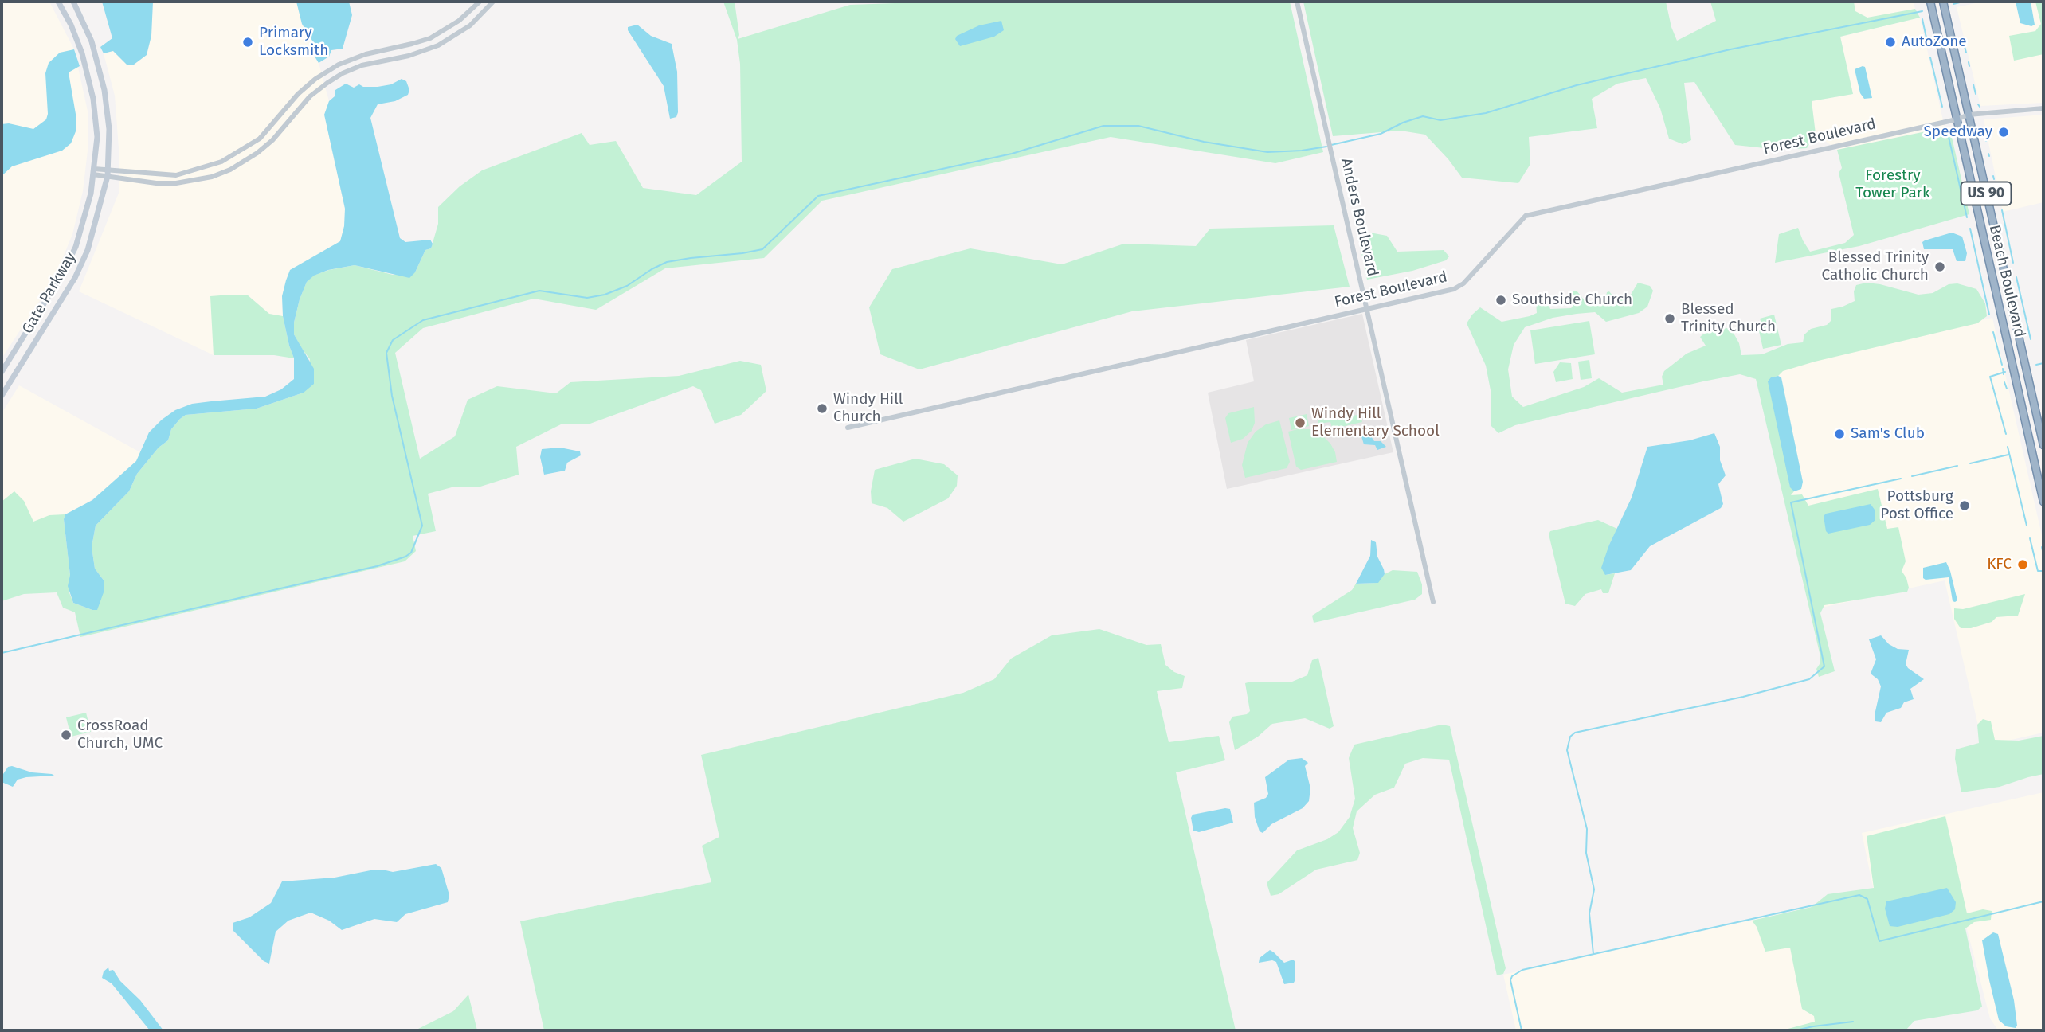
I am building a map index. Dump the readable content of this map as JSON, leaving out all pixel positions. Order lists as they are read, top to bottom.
{
  "streets": {
    "highway": ["US 90", "Beach Boulevard"],
    "main road": ["Gate Parkway"],
    "street": ["Forest Boulevard", "Anders Boulevard"]
  },
  "crossings": [
    ["Forest Boulevard", "US 90"],
    ["Forest Boulevard", "Anders Boulevard"],
    ["Forest Boulevard", "Beach Boulevard"]
  ],
  "parks": ["Forestry Tower Park"],
  "places": [
    "Primary Locksmith",
    "AutoZone",
    "Speedway",
    "Blessed Trinity Catholic Church",
    "Southside Church",
    "Blessed Trinity Church",
    "Windy Hill Church",
    "Windy Hill Elementary School",
    "Sam's Club",
    "Pottsburg Post Office",
    "KFC",
    "CrossRoad Church, UMC"
  ]
}
